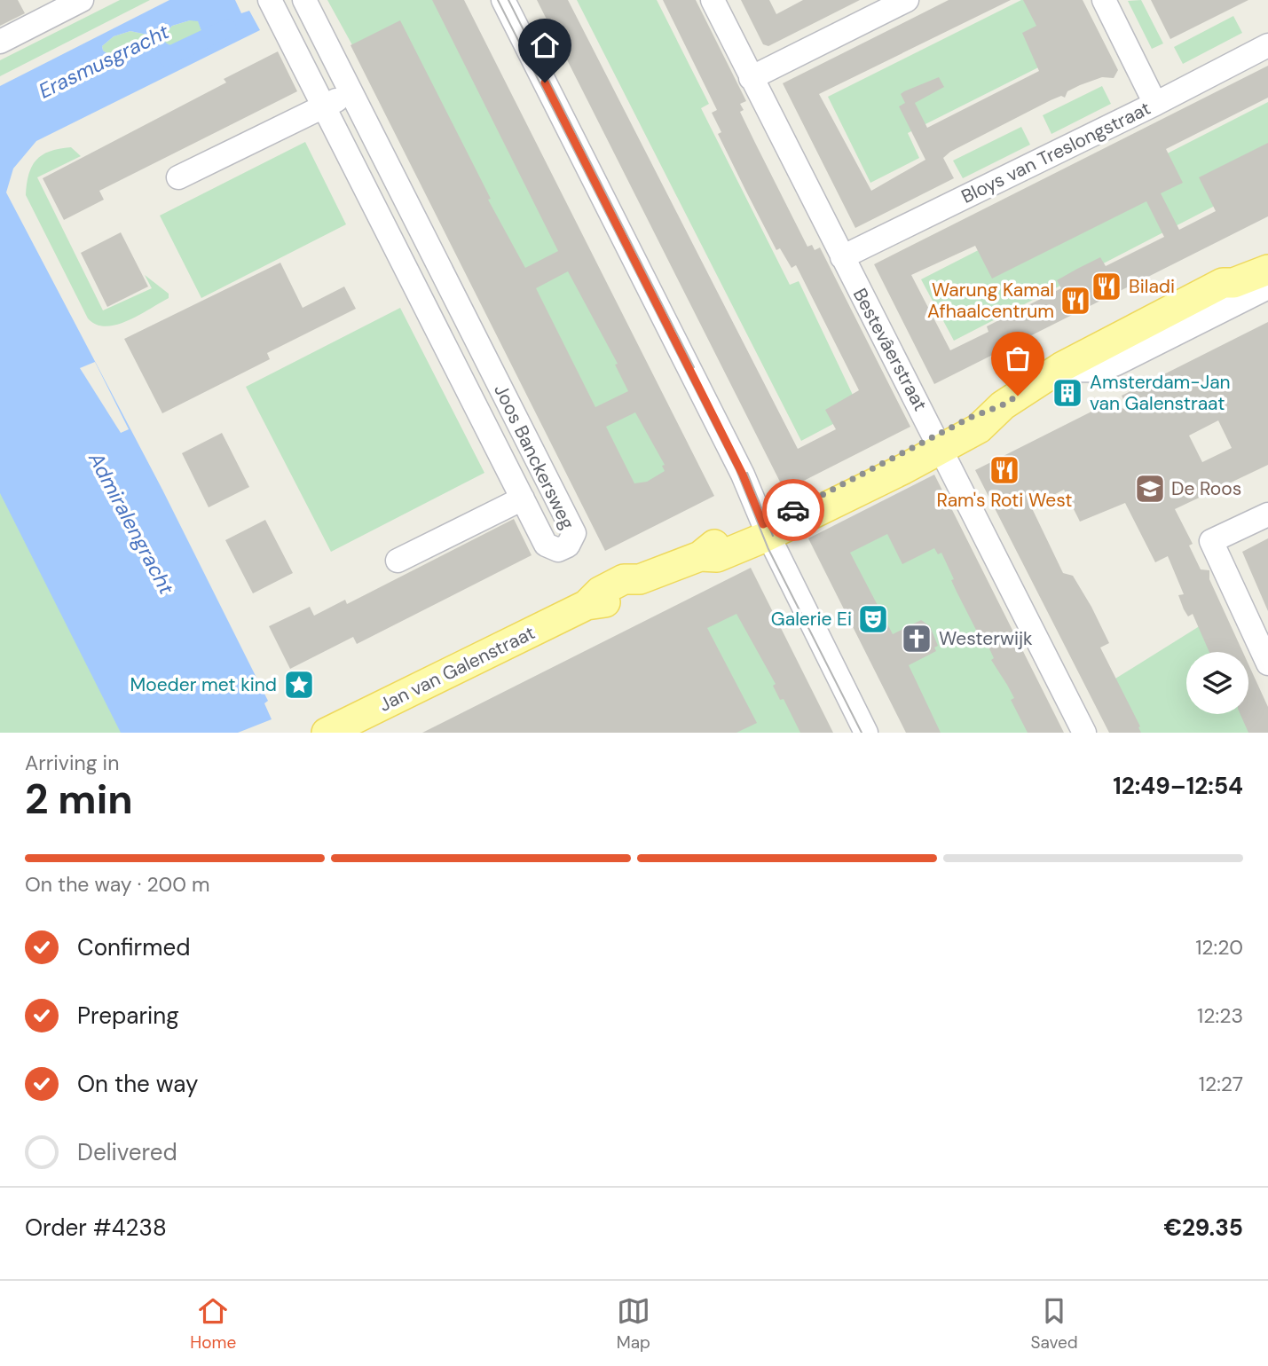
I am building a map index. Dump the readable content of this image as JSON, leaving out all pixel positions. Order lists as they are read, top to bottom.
{
  "streets": {
    "main road": ["Jan van Galenstraat"],
    "street": ["Bloys van Treslongstraat", "Bestevâerstraat", "Joos Banckersweg"]
  },
  "crossings": [
    ["Bloys van Treslongstraat", "Bestevâerstraat"],
    ["Bestevâerstraat", "Jan van Galenstraat"]
  ],
  "water": ["Erasmusgracht", "Admiralengracht"],
  "places": {
    "restaurant": ["Biladi", "Warung Kamal Afhaalcentrum", "Ram's Roti West"],
    "building": ["Amsterdam-Jan van Galenstraat"],
    "school or university": ["De Roos"],
    "theatre": ["Galerie Ei"],
    "church": ["Westerwijk"],
    "place": ["Moeder met kind"]
  },
  "page": {
    "heading": ["2 min", "Arriving in", "12:49–12:54"],
    "panel": ["Order #4238", "€29.35"],
    "bar": "On the way · 200 m",
    "list": [
      ["Confirmed", "12:20"],
      ["Preparing", "12:23"],
      ["On the way", "12:27"],
      "Delivered"
    ],
    "tabs": ["Home", "Map", "Saved"]
  }
}
